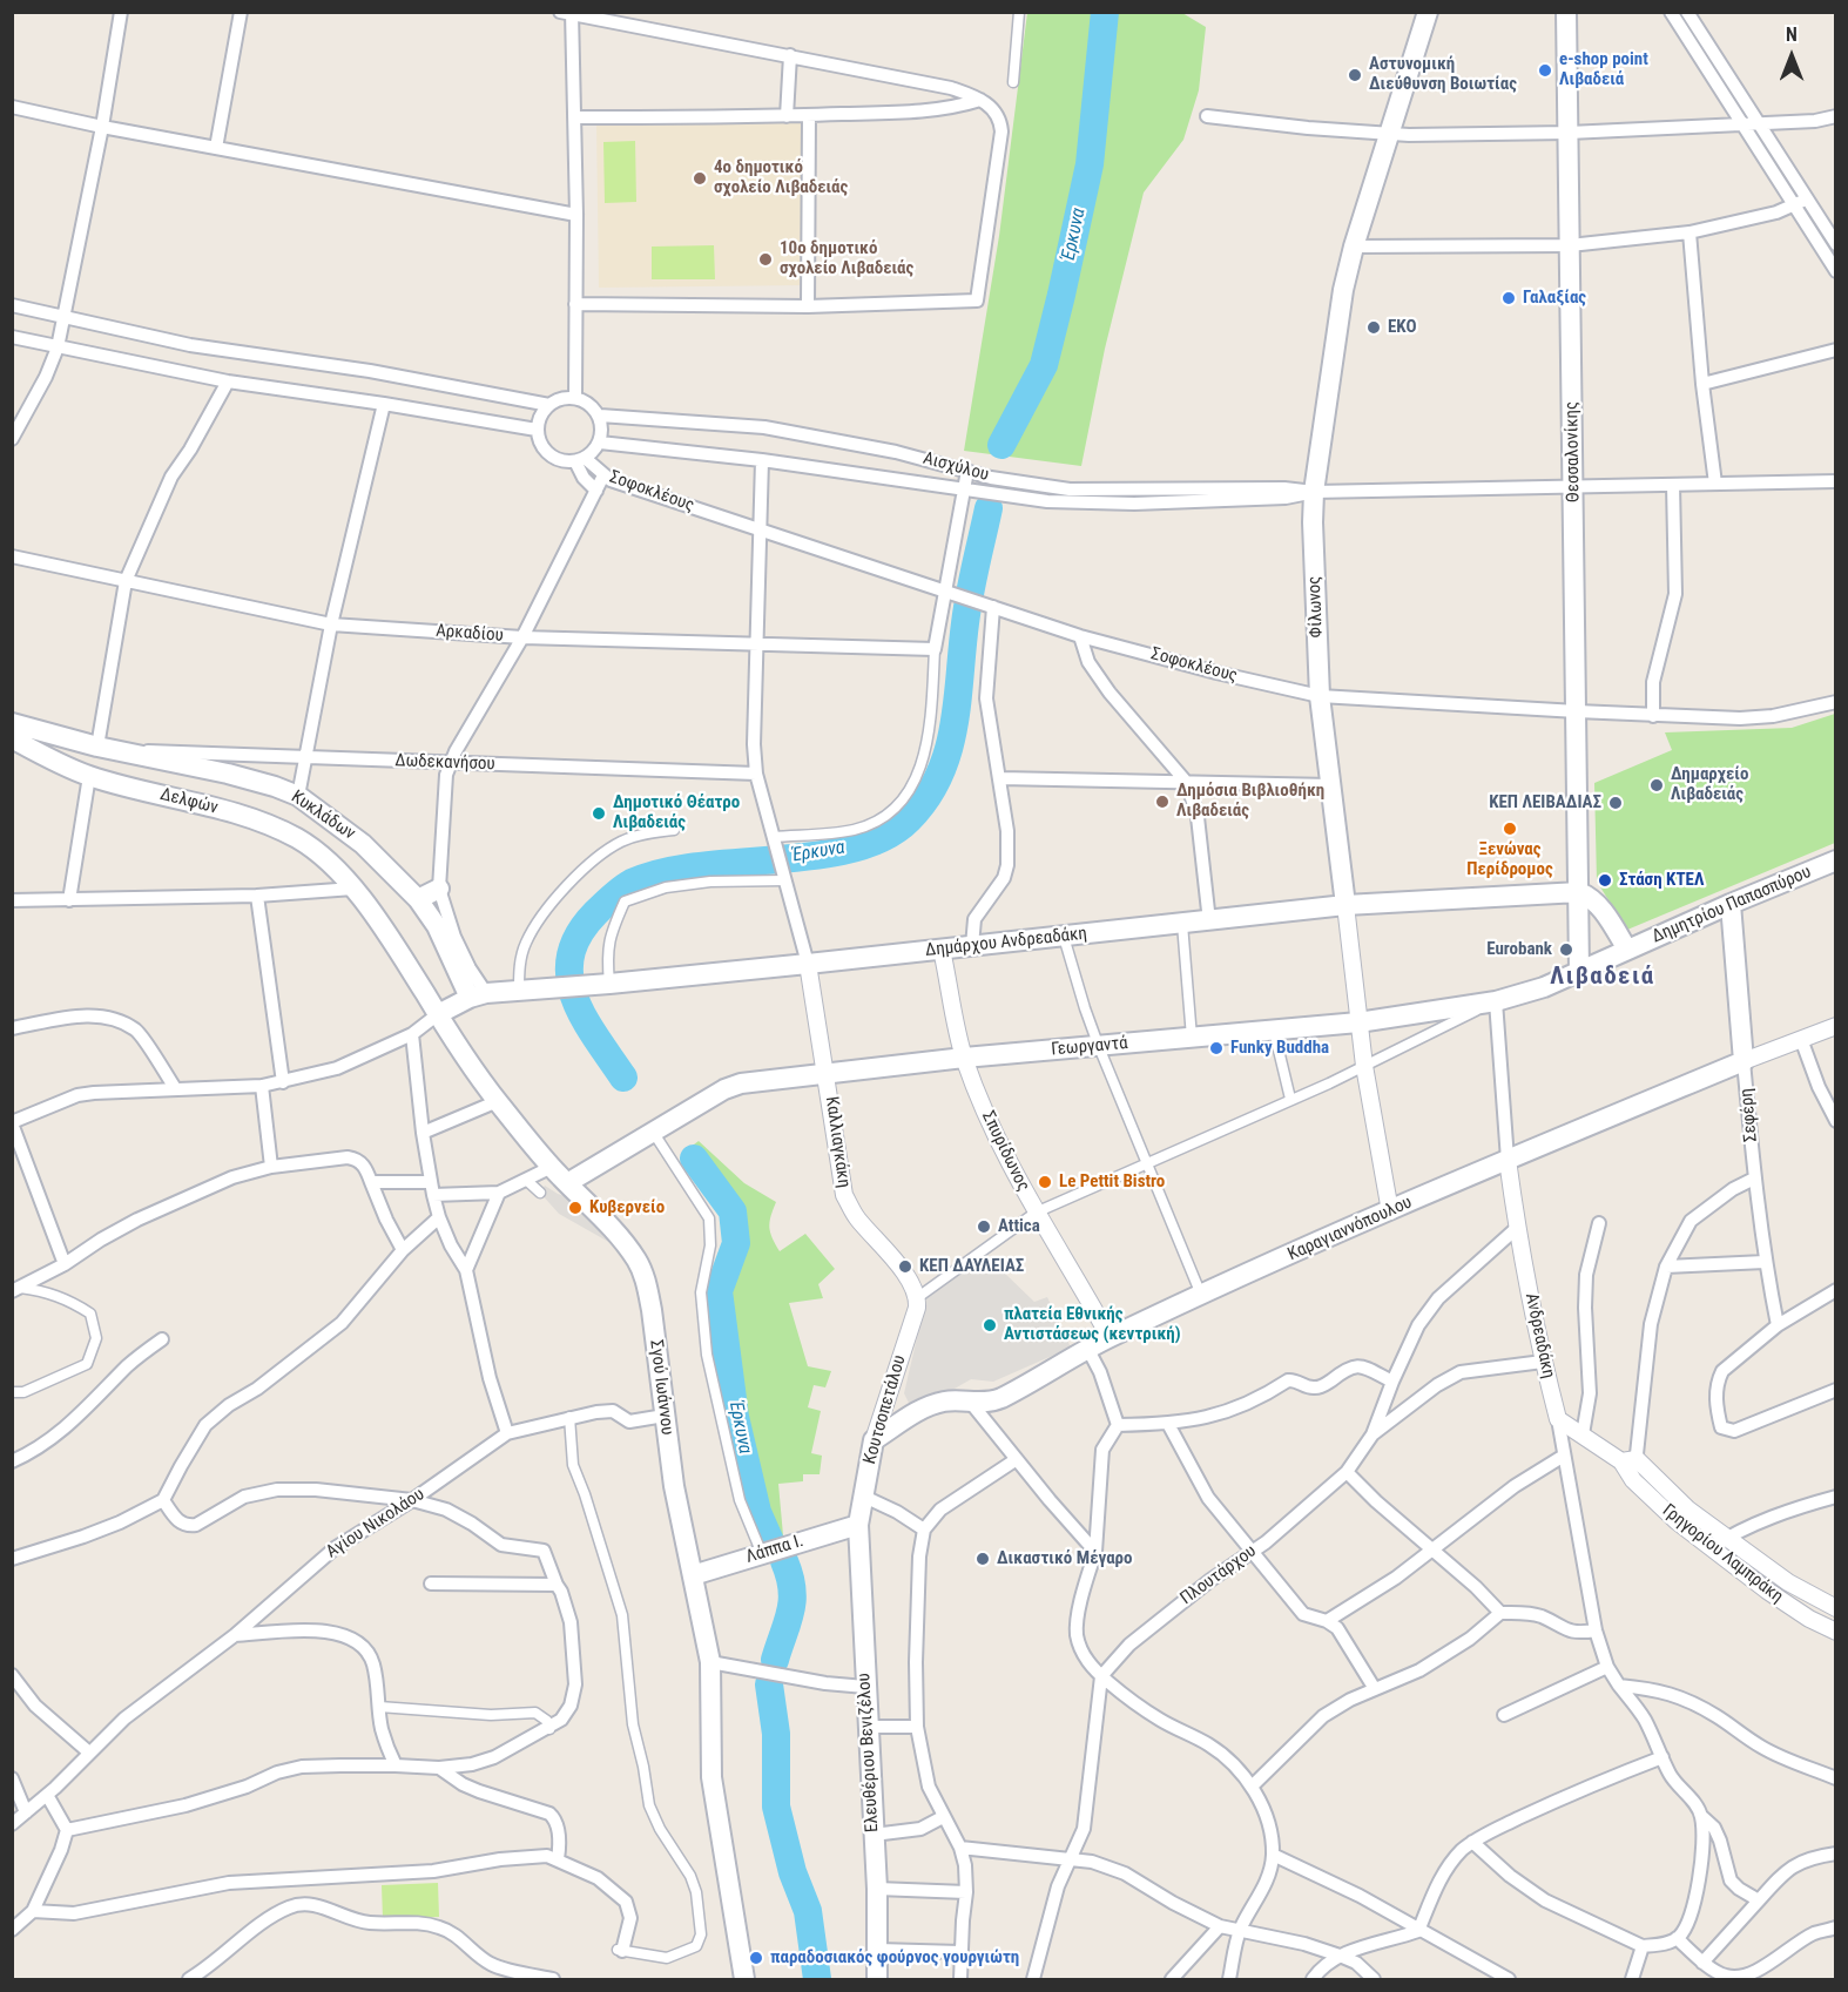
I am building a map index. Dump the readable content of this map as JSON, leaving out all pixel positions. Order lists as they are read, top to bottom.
{
  "streets": {
    "main road": [
      "Θεσσαλονίκης",
      "Φίλωνος",
      "Δελφών",
      "Κυκλάδων",
      "Δημητρίου Παπασπύρου",
      "Δημάρχου Ανδρεαδάκη",
      "Γεωργαντά",
      "Σεφέρη",
      "Καραγιαννόπουλου",
      "Σγού Ιωάννου",
      "Κουτσοπετάλου",
      "Λάππα Ι.",
      "Ελευθέριου Βενιζέλου"
    ],
    "street": [
      "Αισχύλου",
      "Σοφοκλέους",
      "Αρκαδίου",
      "Δωδεκανήσου",
      "Καλλιαγκάκη",
      "Σπυρίδωνος",
      "Ανδρεαδάκη",
      "Αγίου Νικολάου",
      "Γρηγορίου Λαμπράκη",
      "Πλουτάρχου"
    ]
  },
  "crossings": [
    ["Θεσσαλονίκης", "Αισχύλου"],
    ["Θεσσαλονίκης", "Σοφοκλέους"],
    ["Θεσσαλονίκης", "Δημάρχου Ανδρεαδάκη"],
    ["Θεσσαλονίκης", "Γεωργαντά"],
    ["Αισχύλου", "Σοφοκλέους"],
    ["Αισχύλου", "Φίλωνος"],
    ["Σοφοκλέους", "Φίλωνος"],
    ["Φίλωνος", "Δημάρχου Ανδρεαδάκη"],
    ["Φίλωνος", "Γεωργαντά"],
    ["Φίλωνος", "Καραγιαννόπουλου"],
    ["Δωδεκανήσου", "Κυκλάδων"],
    ["Δελφών", "Σγού Ιωάννου"],
    ["Κυκλάδων", "Δημάρχου Ανδρεαδάκη"],
    ["Δημητρίου Παπασπύρου", "Γεωργαντά"],
    ["Δημητρίου Παπασπύρου", "Σεφέρη"],
    ["Δημάρχου Ανδρεαδάκη", "Καλλιαγκάκη"],
    ["Δημάρχου Ανδρεαδάκη", "Σπυρίδωνος"],
    ["Δημάρχου Ανδρεαδάκη", "Σγού Ιωάννου"],
    ["Γεωργαντά", "Καλλιαγκάκη"],
    ["Γεωργαντά", "Σπυρίδωνος"],
    ["Γεωργαντά", "Ανδρεαδάκη"],
    ["Γεωργαντά", "Σγού Ιωάννου"],
    ["Σεφέρη", "Καραγιαννόπουλου"],
    ["Καλλιαγκάκη", "Κουτσοπετάλου"],
    ["Σπυρίδωνος", "Καραγιαννόπουλου"],
    ["Καραγιαννόπουλου", "Ανδρεαδάκη"],
    ["Καραγιαννόπουλου", "Κουτσοπετάλου"],
    ["Ανδρεαδάκη", "Γρηγορίου Λαμπράκη"],
    ["Ανδρεαδάκη", "Πλουτάρχου"],
    ["Σγού Ιωάννου", "Λάππα Ι."],
    ["Κουτσοπετάλου", "Λάππα Ι."],
    ["Κουτσοπετάλου", "Ελευθέριου Βενιζέλου"],
    ["Λάππα Ι.", "Ελευθέριου Βενιζέλου"]
  ],
  "districts": ["Λιβαδειά"],
  "water": ["Έρκυνα"],
  "places": [
    "e-shop point Λιβαδειά",
    "Αστυνομική Διεύθυνση Βοιωτίας",
    "4ο δημοτικό σχολείο Λιβαδειάς",
    "10ο δημοτικό σχολείο Λιβαδειάς",
    "Γαλαξίας",
    "EKO",
    "Δημαρχείο Λιβαδειάς",
    "Δημόσια Βιβλιοθήκη Λιβαδειάς",
    "ΚΕΠ ΛΕΙΒΑΔΙΑΣ",
    "Δημοτικό Θέατρο Λιβαδειάς",
    "Ξενώνας Περίδρομος",
    "Στάση ΚΤΕΛ",
    "Eurobank",
    "Funky Buddha",
    "Le Pettit Bistro",
    "Κυβερνείο",
    "Attica",
    "ΚΕΠ ΔΑΥΛΕΙΑΣ",
    "πλατεία Εθνικής Αντιστάσεως (κεντρική)",
    "Δικαστικό Μέγαρο",
    "παραδοσιακός φούρνος γουργιώτη"
  ],
  "north": "top"
}
